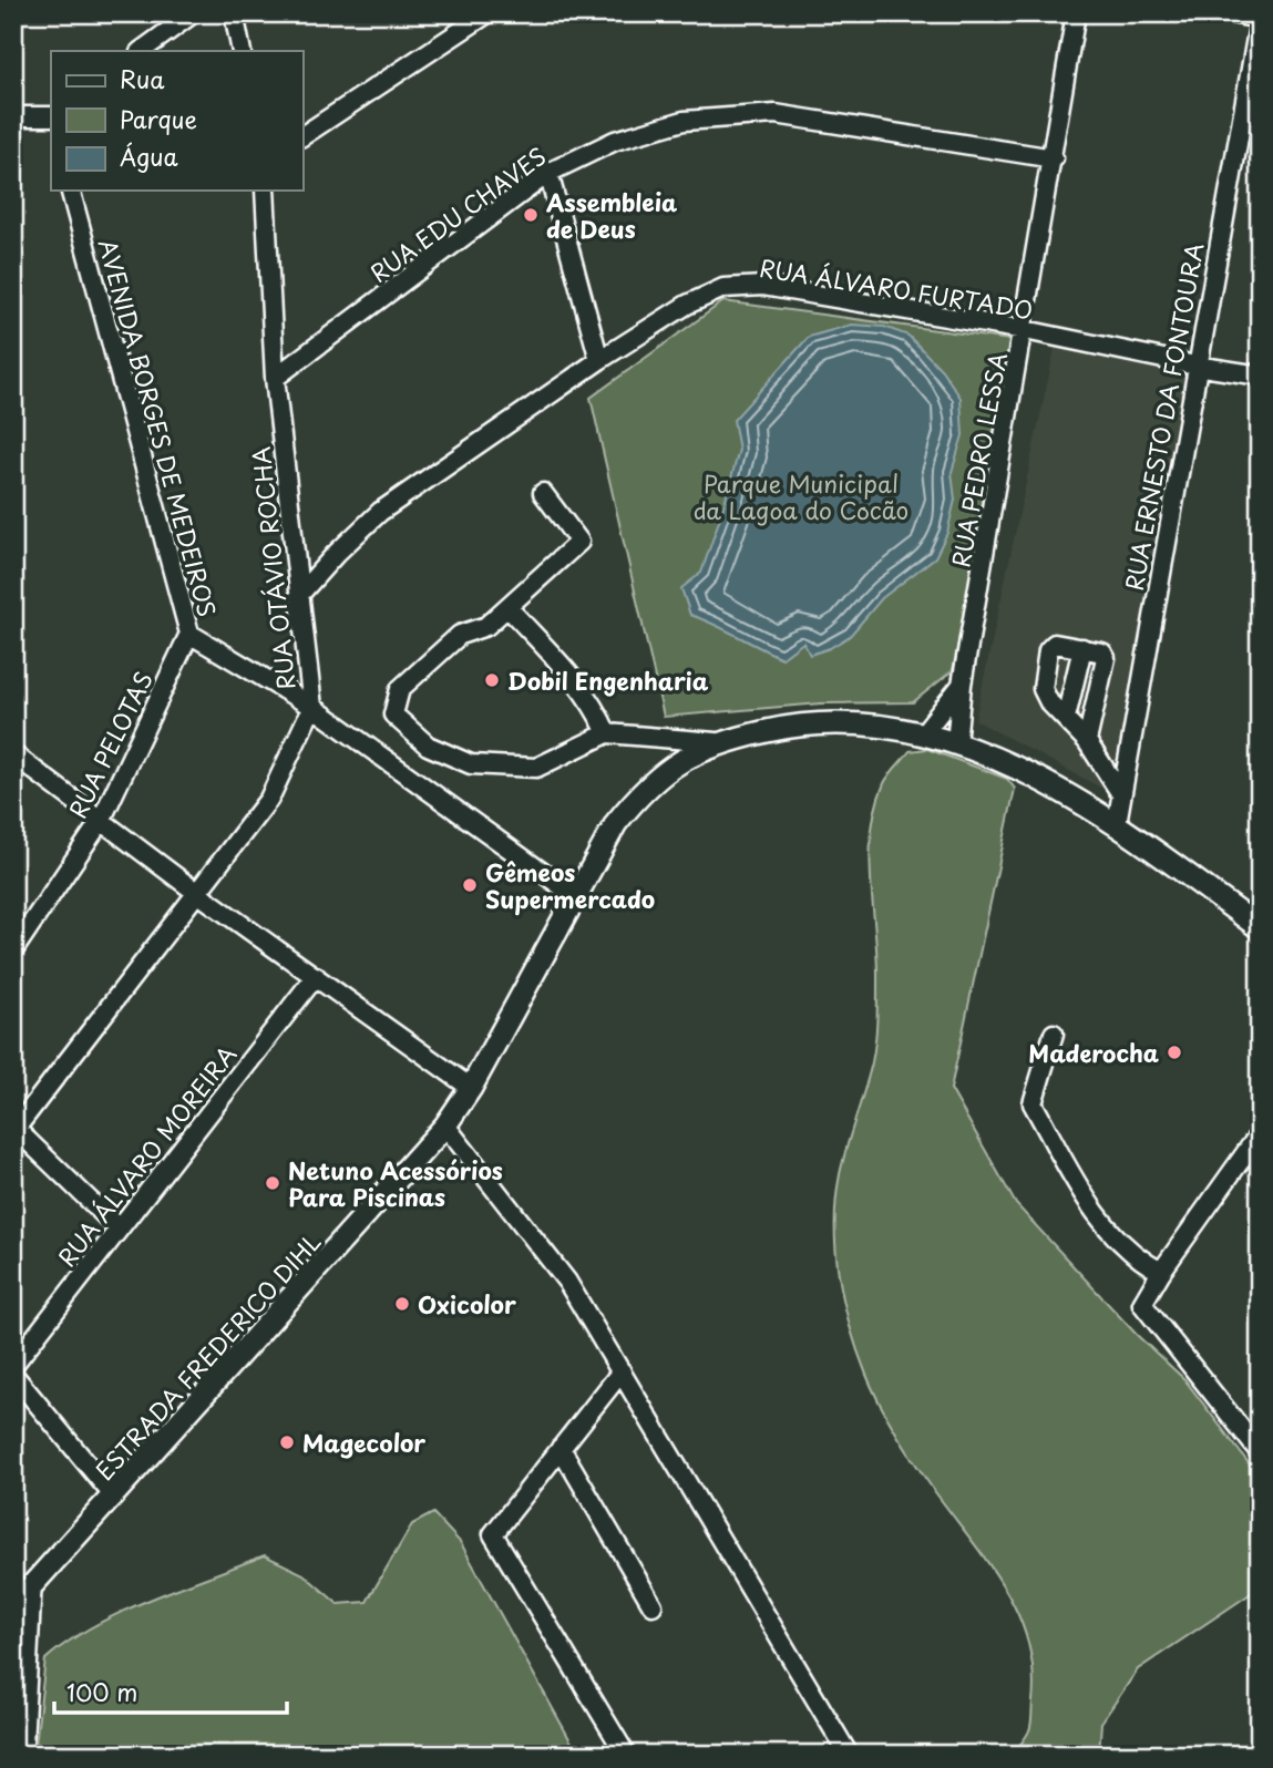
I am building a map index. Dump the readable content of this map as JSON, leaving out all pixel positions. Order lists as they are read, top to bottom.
{
  "streets": {
    "main road": ["ESTRADA FREDERICO DIHL"],
    "street": [
      "RUA EDU CHAVES",
      "RUA ÁLVARO FURTADO",
      "RUA ERNESTO DA FONTOURA",
      "AVENIDA BORGES DE MEDEIROS",
      "RUA PEDRO LESSA",
      "RUA OTÁVIO ROCHA",
      "RUA PELOTAS",
      "RUA ÁLVARO MOREIRA"
    ]
  },
  "crossings": [
    ["RUA EDU CHAVES", "RUA PEDRO LESSA"],
    ["RUA EDU CHAVES", "RUA OTÁVIO ROCHA"],
    ["RUA ÁLVARO FURTADO", "RUA ERNESTO DA FONTOURA"],
    ["RUA ÁLVARO FURTADO", "RUA PEDRO LESSA"],
    ["RUA ÁLVARO FURTADO", "RUA OTÁVIO ROCHA"],
    ["RUA ERNESTO DA FONTOURA", "ESTRADA FREDERICO DIHL"],
    ["AVENIDA BORGES DE MEDEIROS", "RUA OTÁVIO ROCHA"],
    ["AVENIDA BORGES DE MEDEIROS", "RUA PELOTAS"],
    ["AVENIDA BORGES DE MEDEIROS", "ESTRADA FREDERICO DIHL"],
    ["RUA PEDRO LESSA", "ESTRADA FREDERICO DIHL"]
  ],
  "parks": ["Parque Municipal da Lagoa do Cocão"],
  "places": [
    "Assembleia de Deus",
    "Dobil Engenharia",
    "Gêmeos Supermercado",
    "Maderocha",
    "Netuno Acessórios Para Piscinas",
    "Oxicolor",
    "Magecolor"
  ],
  "legend": ["Rua", "Parque", "Água"],
  "scale_bar": "100 m"
}
